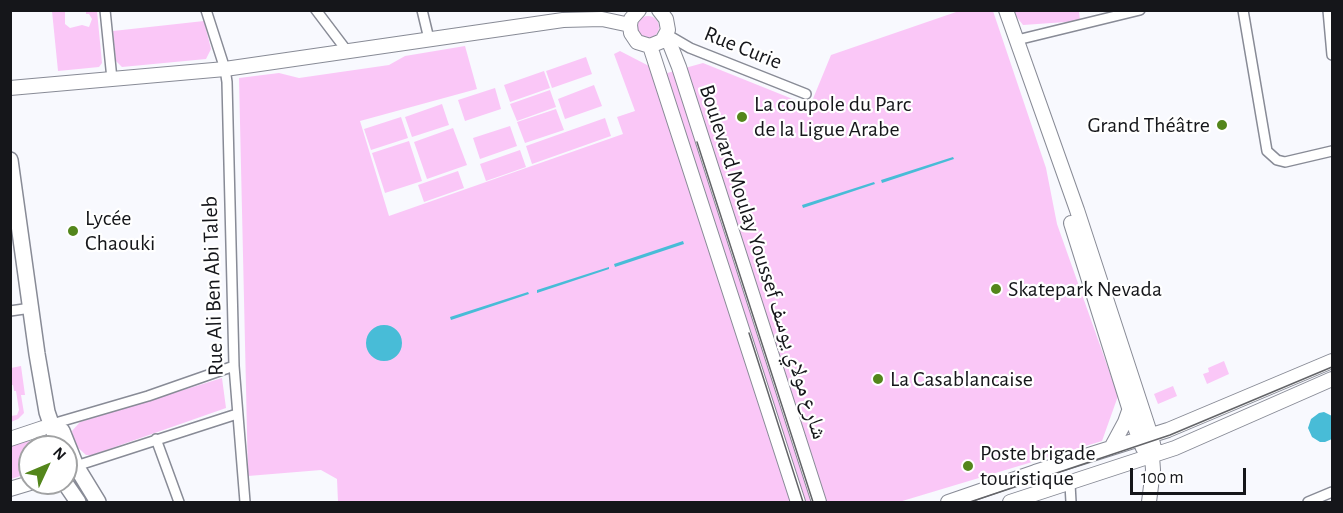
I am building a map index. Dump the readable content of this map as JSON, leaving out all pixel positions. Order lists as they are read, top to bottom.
{
  "streets": {
    "main road": ["Boulevard Moulay Youssef شارع مولاي يوسف"],
    "street": ["Rue Curie", "Rue Ali Ben Abi Taleb"]
  },
  "crossings": [
    ["Rue Curie", "Boulevard Moulay Youssef شارع مولاي يوسف"]
  ],
  "places": [
    "La coupole du Parc de la Ligue Arabe",
    "Grand Théâtre",
    "Lycée Chaouki",
    "Skatepark Nevada",
    "La Casablancaise",
    "Poste brigade touristique"
  ],
  "scale_bar": "100 m",
  "north": "top right"
}
